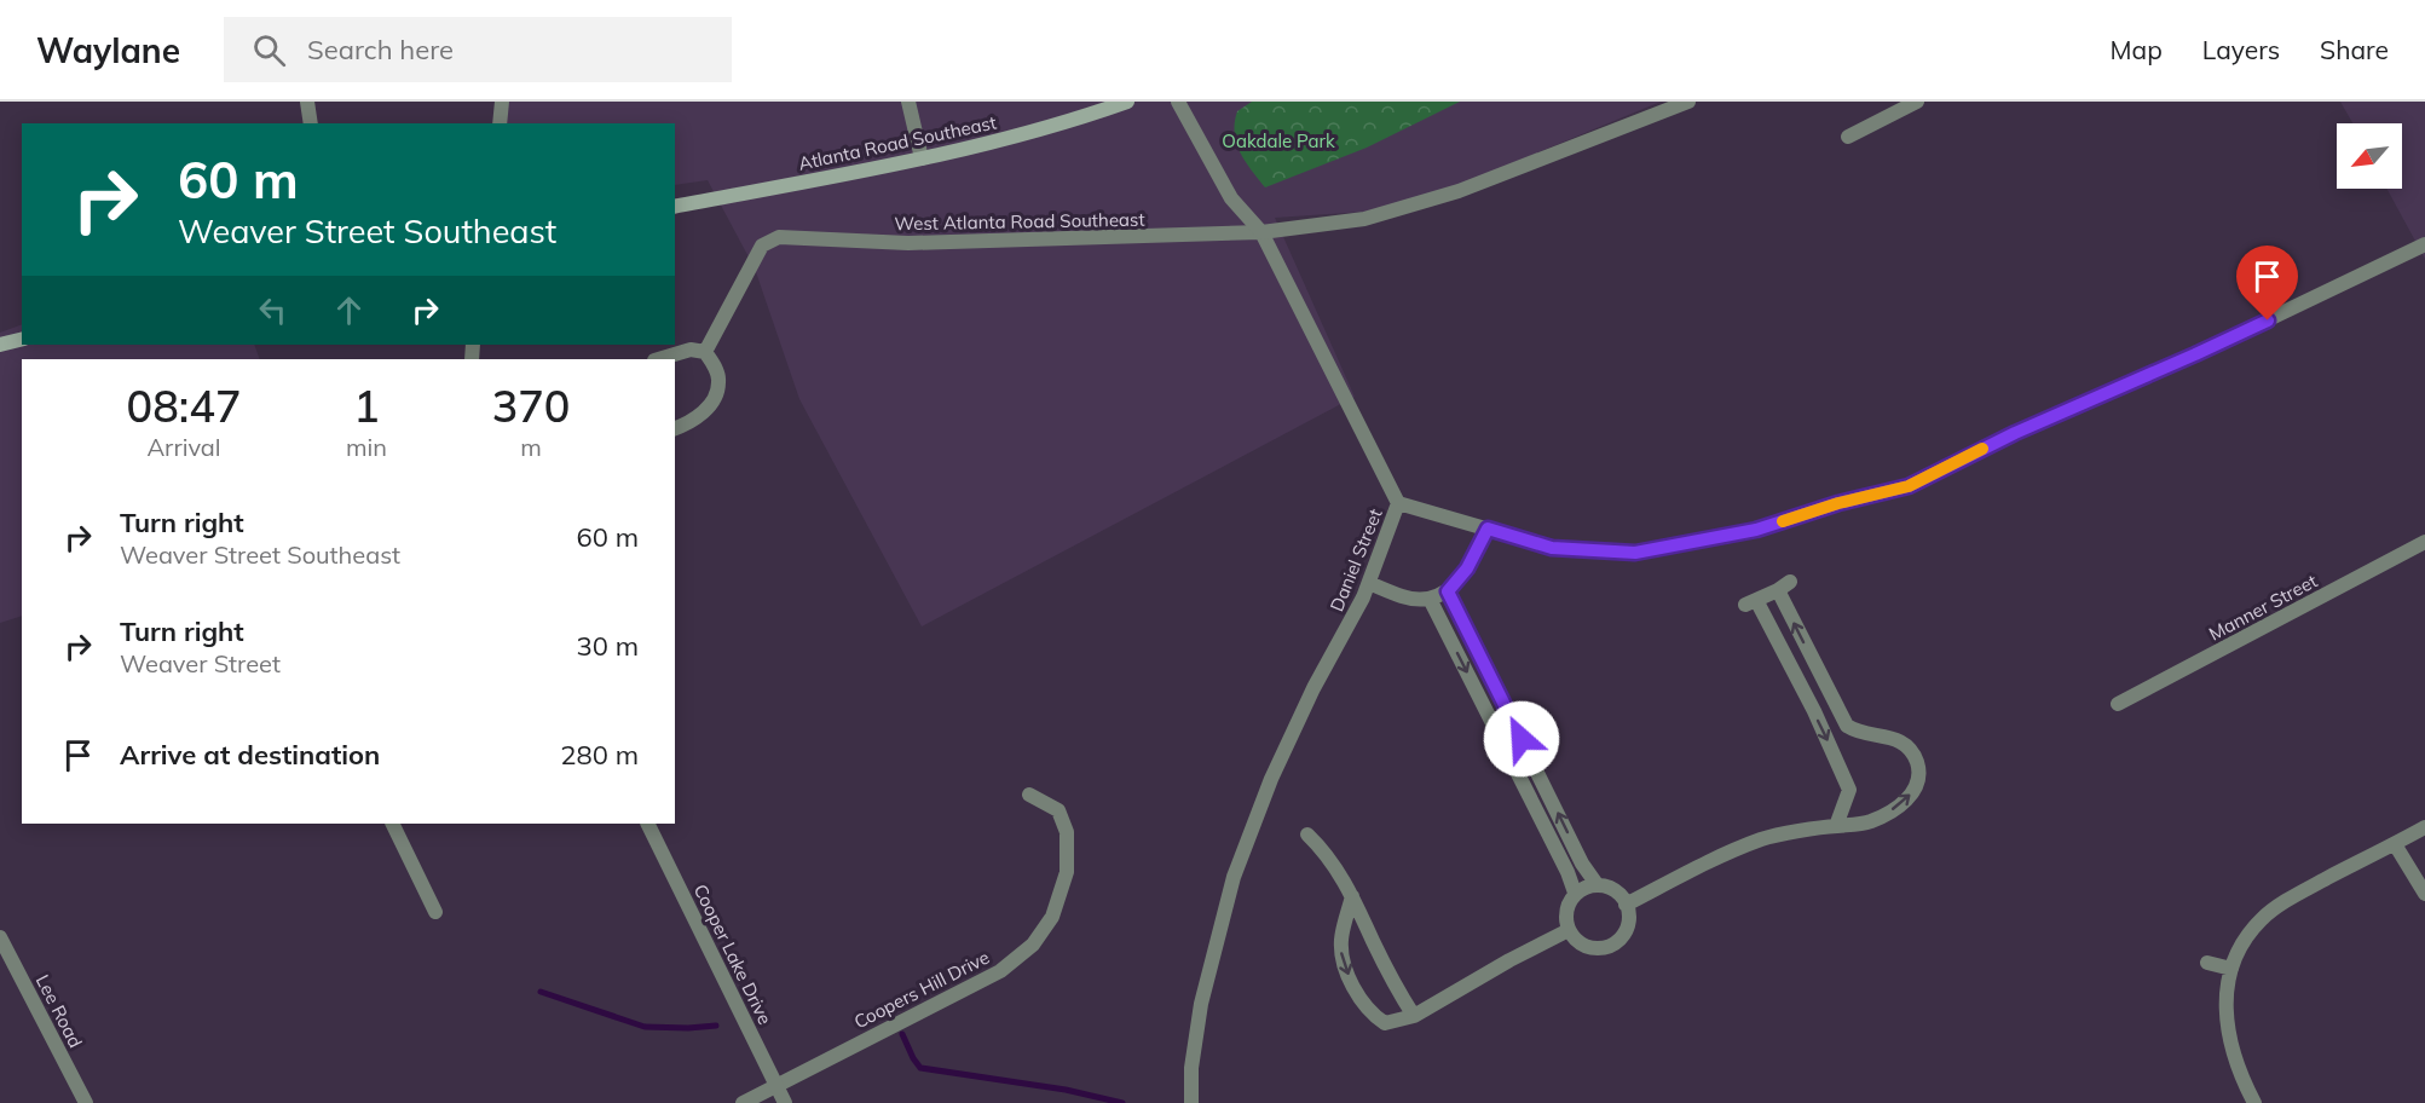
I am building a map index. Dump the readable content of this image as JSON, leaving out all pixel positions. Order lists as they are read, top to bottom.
{
  "streets": {
    "main road": ["Atlanta Road Southeast"],
    "street": [
      "West Atlanta Road Southeast",
      "Daniel Street",
      "Manner Street",
      "Cooper Lake Drive",
      "Coopers Hill Drive",
      "Lee Road"
    ]
  },
  "crossings": [
    ["West Atlanta Road Southeast", "Daniel Street"],
    ["Cooper Lake Drive", "Coopers Hill Drive"]
  ],
  "parks": ["Oakdale Park"],
  "north": "bottom left",
  "page": {
    "header": "Waylane",
    "search": "Search here",
    "nav": ["Map", "Layers", "Share"],
    "turn": ["60 m", "Weaver Street Southeast"],
    "eta": [
      "08:47",
      "Arrival",
      "1",
      "min",
      "370",
      "m"
    ],
    "list": [
      {
        "name": "Turn right",
        "note": "Weaver Street Southeast",
        "value": "60 m"
      },
      {
        "name": "Turn right",
        "note": "Weaver Street",
        "value": "30 m"
      },
      {
        "name": "Arrive at destination",
        "value": "280 m"
      }
    ]
  }
}
